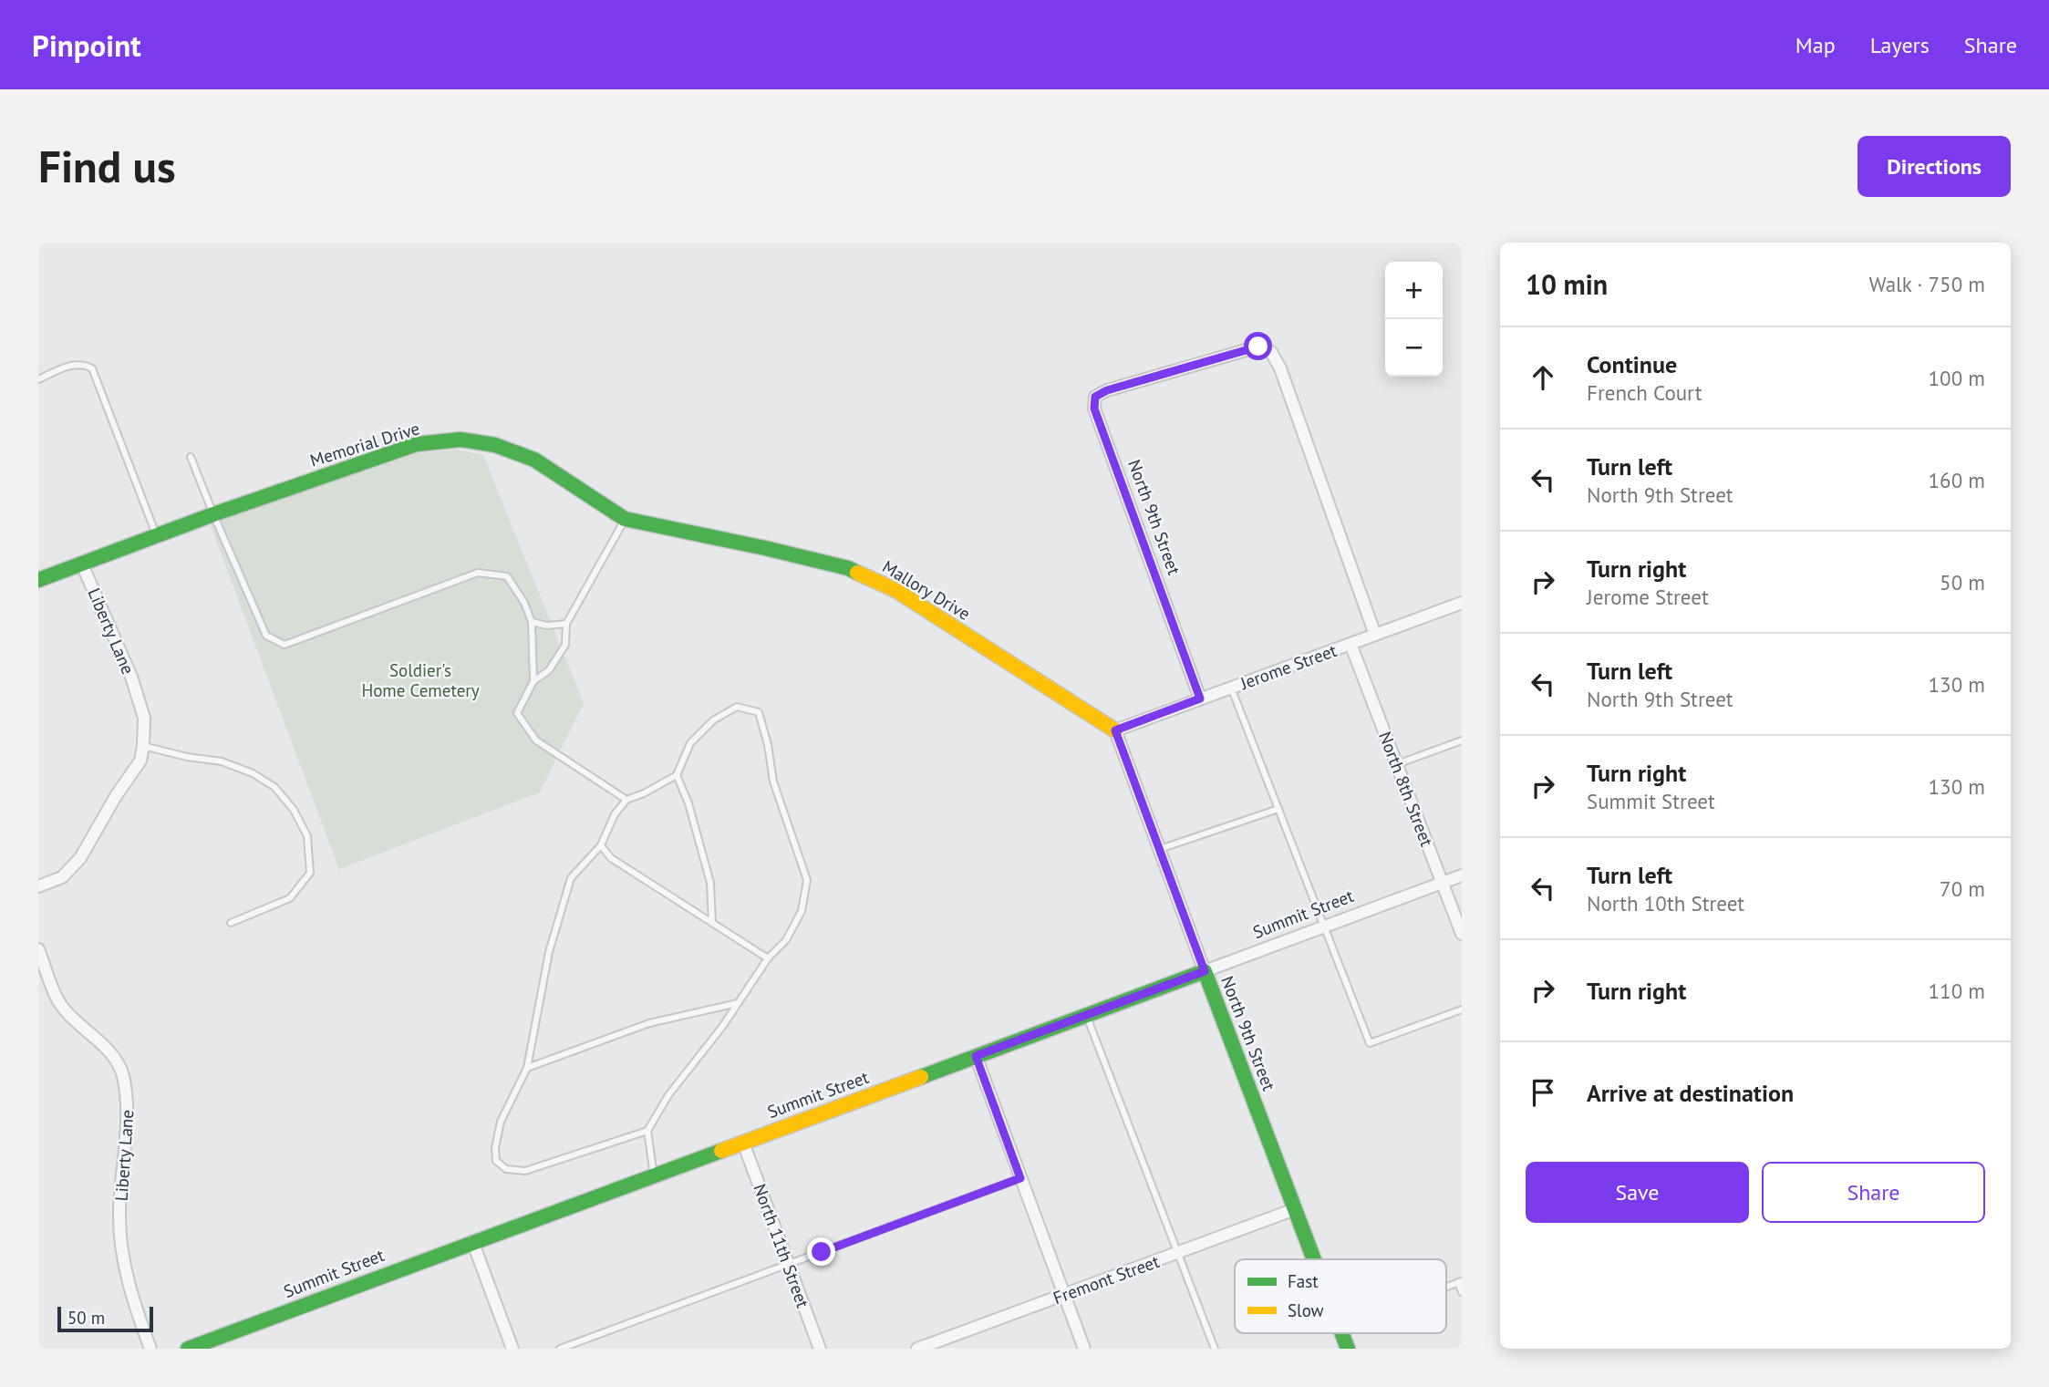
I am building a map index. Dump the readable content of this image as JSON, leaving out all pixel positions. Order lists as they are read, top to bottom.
{
  "streets": {
    "street": [
      "Memorial Drive",
      "North 9th Street",
      "Mallory Drive",
      "Liberty Lane",
      "Jerome Street",
      "North 8th Street",
      "Summit Street",
      "North 11th Street",
      "Fremont Street"
    ]
  },
  "crossings": [
    ["Memorial Drive", "Mallory Drive"],
    ["Memorial Drive", "Liberty Lane"],
    ["North 9th Street", "Mallory Drive"],
    ["North 9th Street", "Jerome Street"],
    ["North 9th Street", "Summit Street"],
    ["North 9th Street", "Fremont Street"],
    ["Mallory Drive", "Jerome Street"],
    ["Jerome Street", "North 8th Street"],
    ["North 8th Street", "Summit Street"],
    ["Summit Street", "North 11th Street"]
  ],
  "parks": ["Soldier's Home Cemetery"],
  "legend": ["Fast", "Slow"],
  "scale_bar": "50 m",
  "page": {
    "header": "Pinpoint",
    "nav": ["Map", "Layers", "Share"],
    "buttons": [
      "Directions",
      ["Save", "Share"]
    ],
    "title": "Find us",
    "heading": ["10 min", "Walk · 750 m"],
    "map_buttons": ["+", "−"],
    "list": [
      ["Continue", "French Court", "100 m"],
      ["Turn left", "North 9th Street", "160 m"],
      ["Turn right", "Jerome Street", "50 m"],
      ["Turn left", "North 9th Street", "130 m"],
      ["Turn right", "Summit Street", "130 m"],
      ["Turn left", "North 10th Street", "70 m"],
      ["Turn right", "110 m"],
      "Arrive at destination"
    ],
    "scale": "50 m"
  }
}
